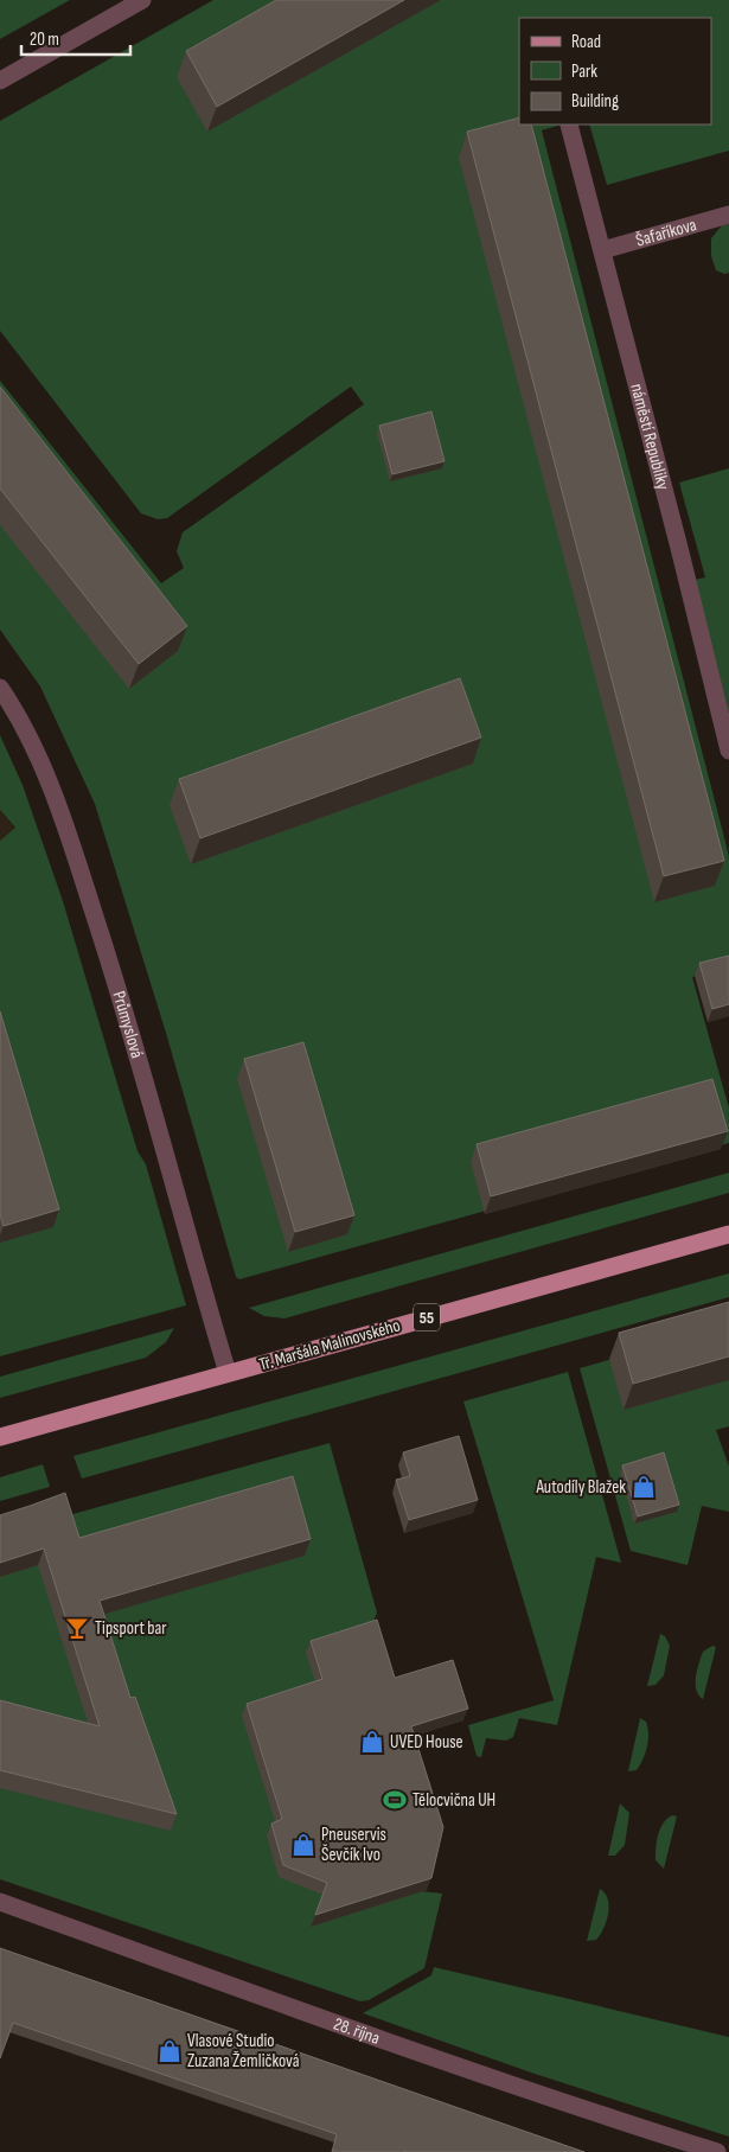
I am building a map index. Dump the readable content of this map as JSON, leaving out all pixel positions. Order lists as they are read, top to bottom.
{
  "streets": {
    "main road": ["55", "Tř. Maršála Malinovského"],
    "street": [
      "Šafaříkova",
      "náměstí Republiky",
      "Průmyslová",
      "28. října"
    ]
  },
  "crossings": [
    ["Šafaříkova", "náměstí Republiky"],
    ["Průmyslová", "Tř. Maršála Malinovského"]
  ],
  "places": {
    "shop": [
      "Autodíly Blažek",
      "UVED House",
      "Pneuservis Ševčík Ivo",
      "Vlasové Studio Zuzana Žemličková"
    ],
    "bar": ["Tipsport bar"],
    "sports": ["Tělocvična UH"]
  },
  "legend": ["Road", "Park", "Building"],
  "scale_bar": "20 m"
}
